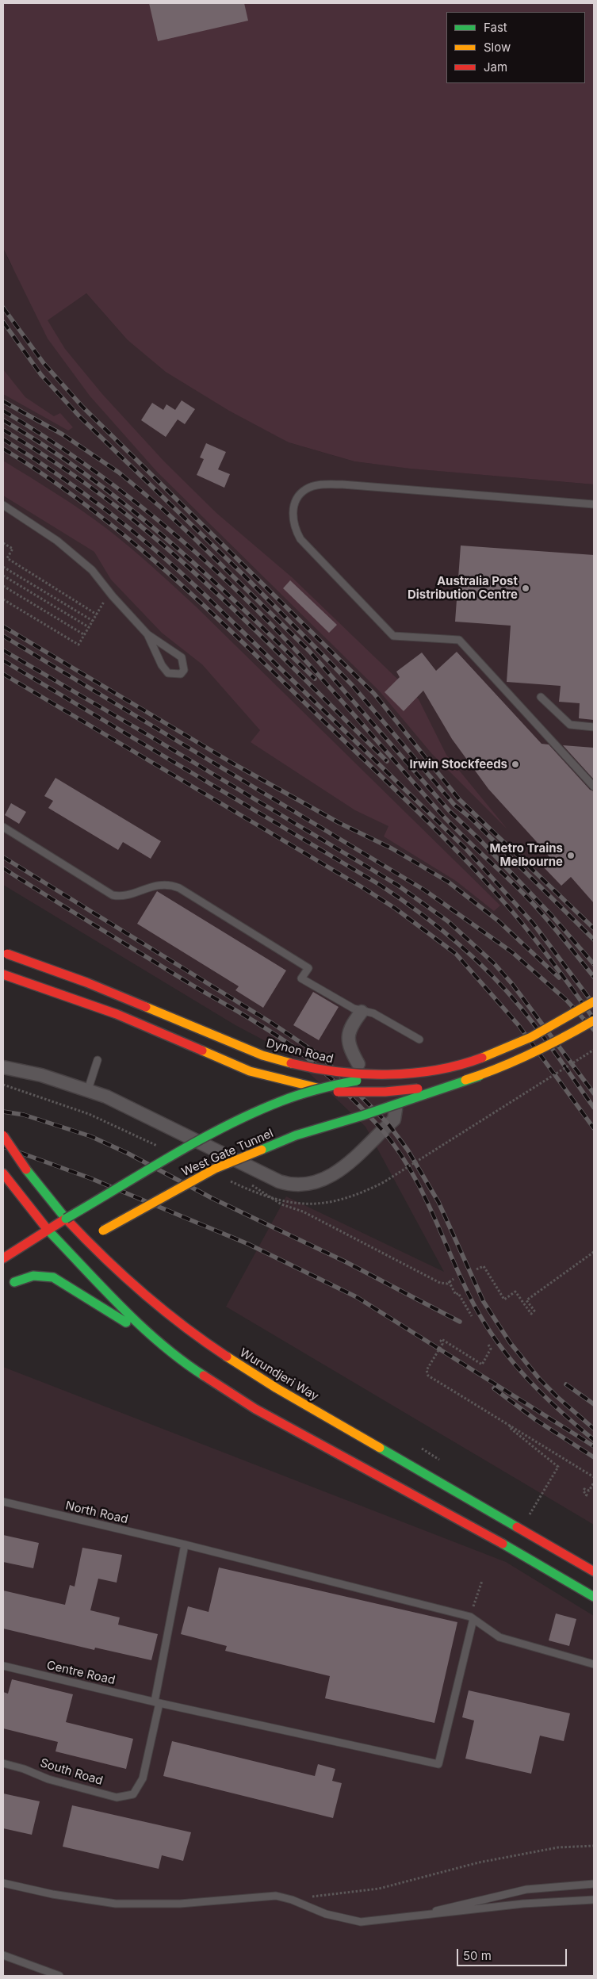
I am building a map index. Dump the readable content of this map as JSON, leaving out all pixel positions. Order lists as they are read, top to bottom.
{
  "streets": {
    "main road": ["Dynon Road", "West Gate Tunnel", "Wurundjeri Way"],
    "lane": ["North Road", "Centre Road", "South Road"]
  },
  "crossings": [
    ["Dynon Road", "West Gate Tunnel"],
    ["West Gate Tunnel", "Wurundjeri Way"],
    ["North Road", "Centre Road"],
    ["Centre Road", "South Road"]
  ],
  "places": ["Australia Post Distribution Centre", "Irwin Stockfeeds", "Metro Trains Melbourne"],
  "legend": ["Fast", "Slow", "Jam"],
  "scale_bar": "50 m"
}
